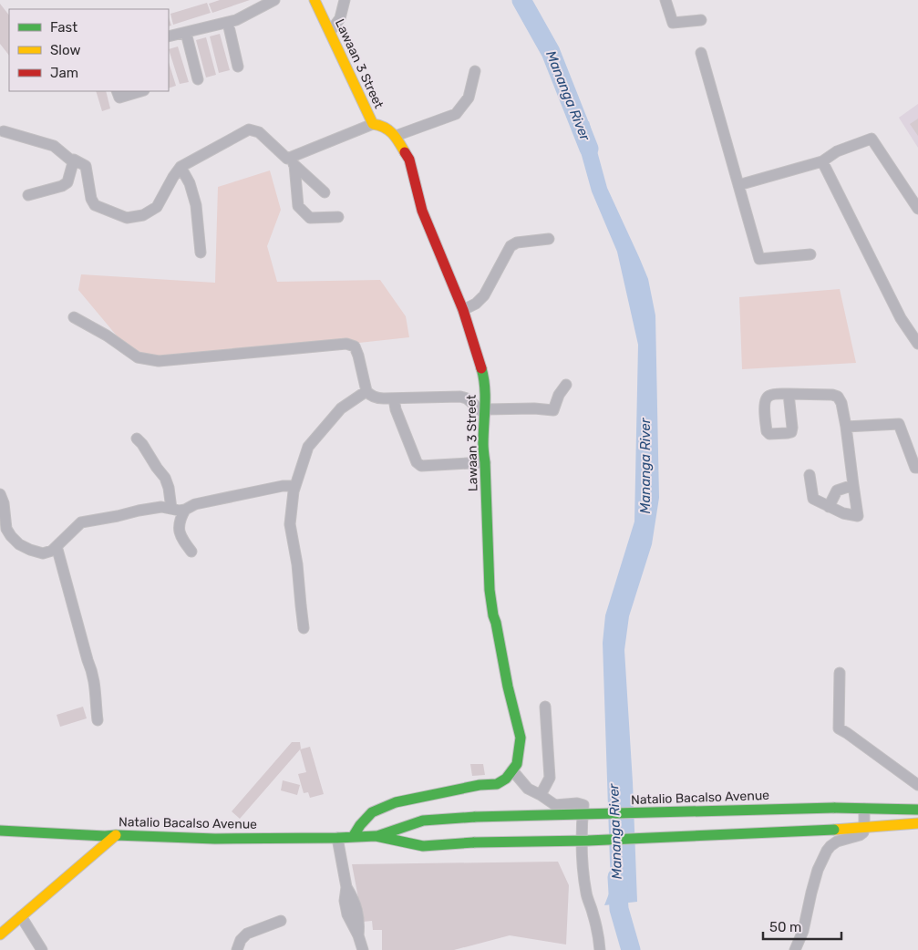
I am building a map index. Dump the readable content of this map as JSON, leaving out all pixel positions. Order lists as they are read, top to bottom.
{
  "streets": {
    "main road": ["Lawaan 3 Street", "Natalio Bacalso Avenue"]
  },
  "water": ["Mananga River"],
  "legend": ["Fast", "Slow", "Jam"],
  "scale_bar": "50 m"
}
